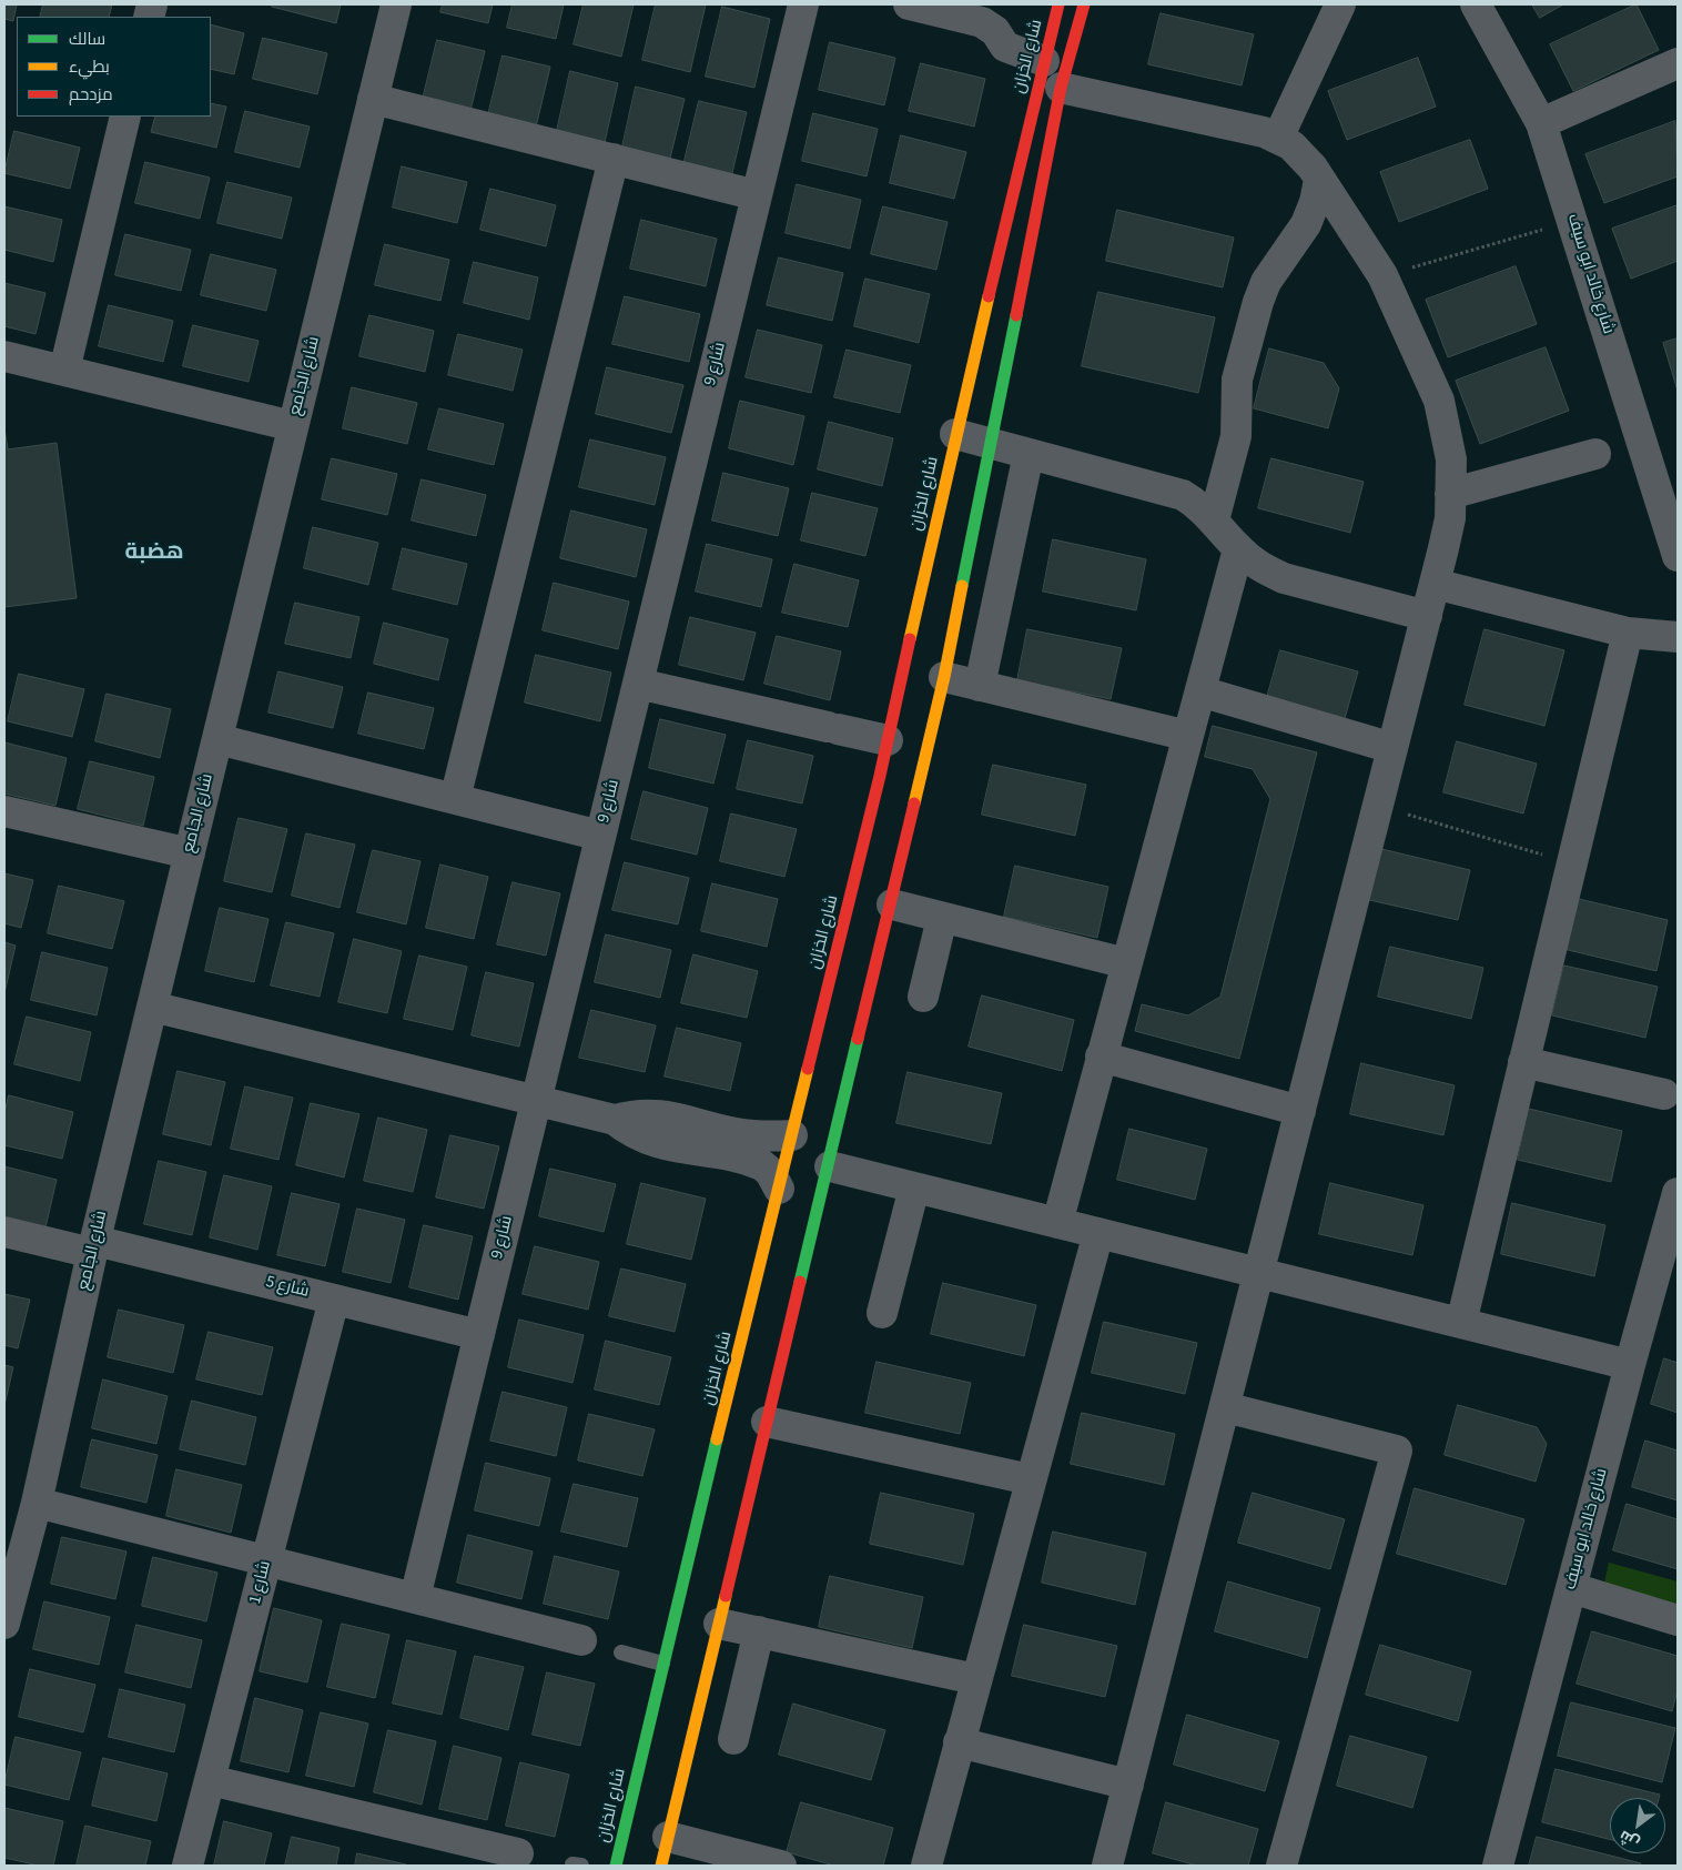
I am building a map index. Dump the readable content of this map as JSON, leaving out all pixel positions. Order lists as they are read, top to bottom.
{
  "streets": {
    "main road": ["شارع الخزان"],
    "street": [
      "شارع خالد ابو سيف",
      "شارع 9",
      "شارع الجامع",
      "شارع 5",
      "شارع 1"
    ]
  },
  "crossings": [
    ["شارع 9", "شارع 5"],
    ["شارع الجامع", "شارع 5"],
    ["شارع 5", "شارع 1"]
  ],
  "districts": ["هضبة"],
  "legend": ["سالك", "بطيء", "مزدحم"],
  "north": "bottom left"
}
